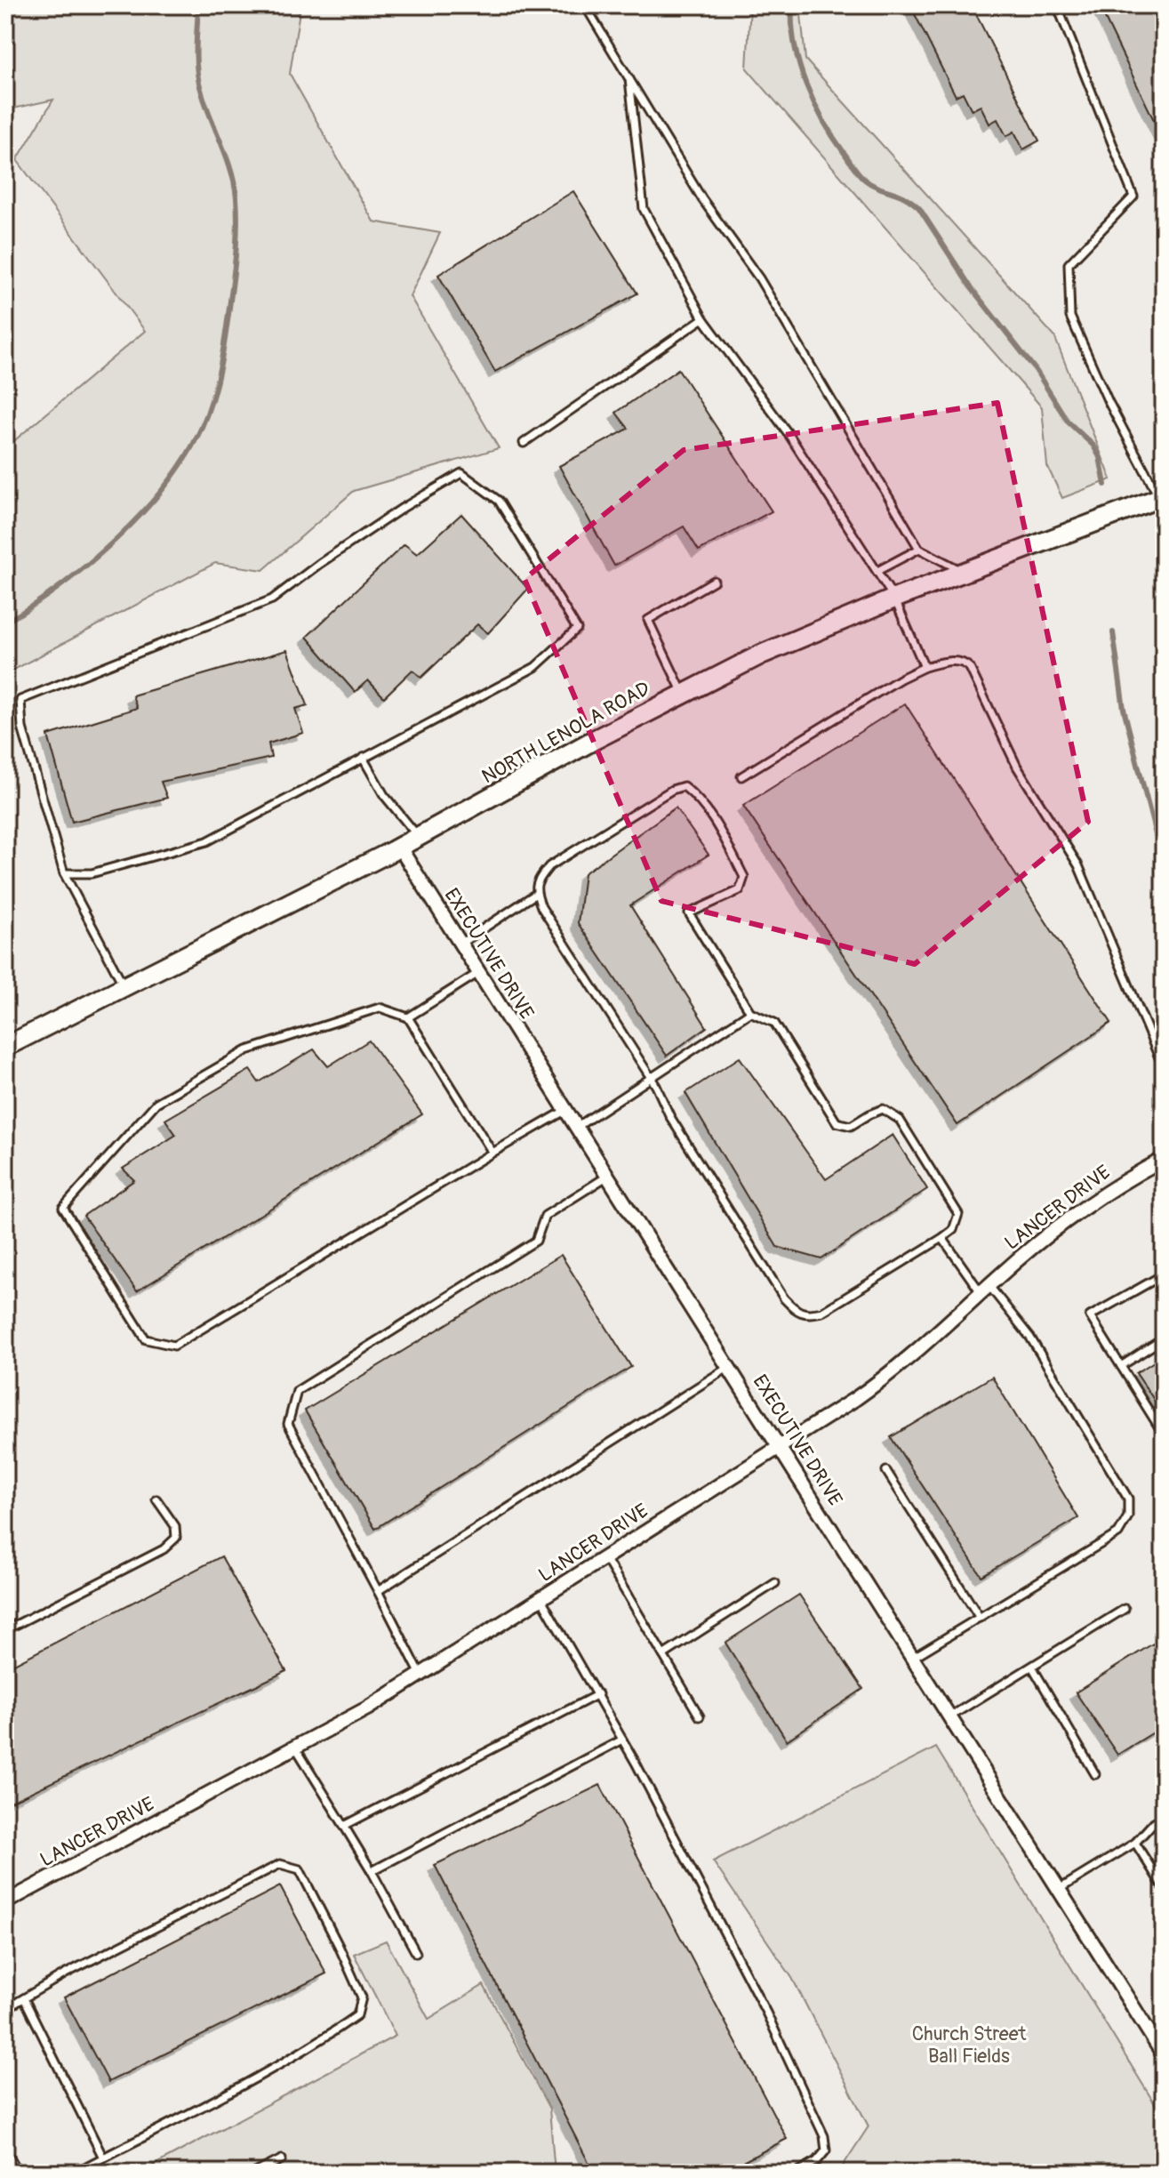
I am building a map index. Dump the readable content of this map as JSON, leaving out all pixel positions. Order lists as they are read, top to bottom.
{
  "streets": {
    "main road": ["NORTH LENOLA ROAD"],
    "street": ["EXECUTIVE DRIVE", "LANCER DRIVE"]
  },
  "crossings": [
    ["NORTH LENOLA ROAD", "EXECUTIVE DRIVE"],
    ["EXECUTIVE DRIVE", "LANCER DRIVE"]
  ],
  "parks": ["Church Street Ball Fields"]
}
